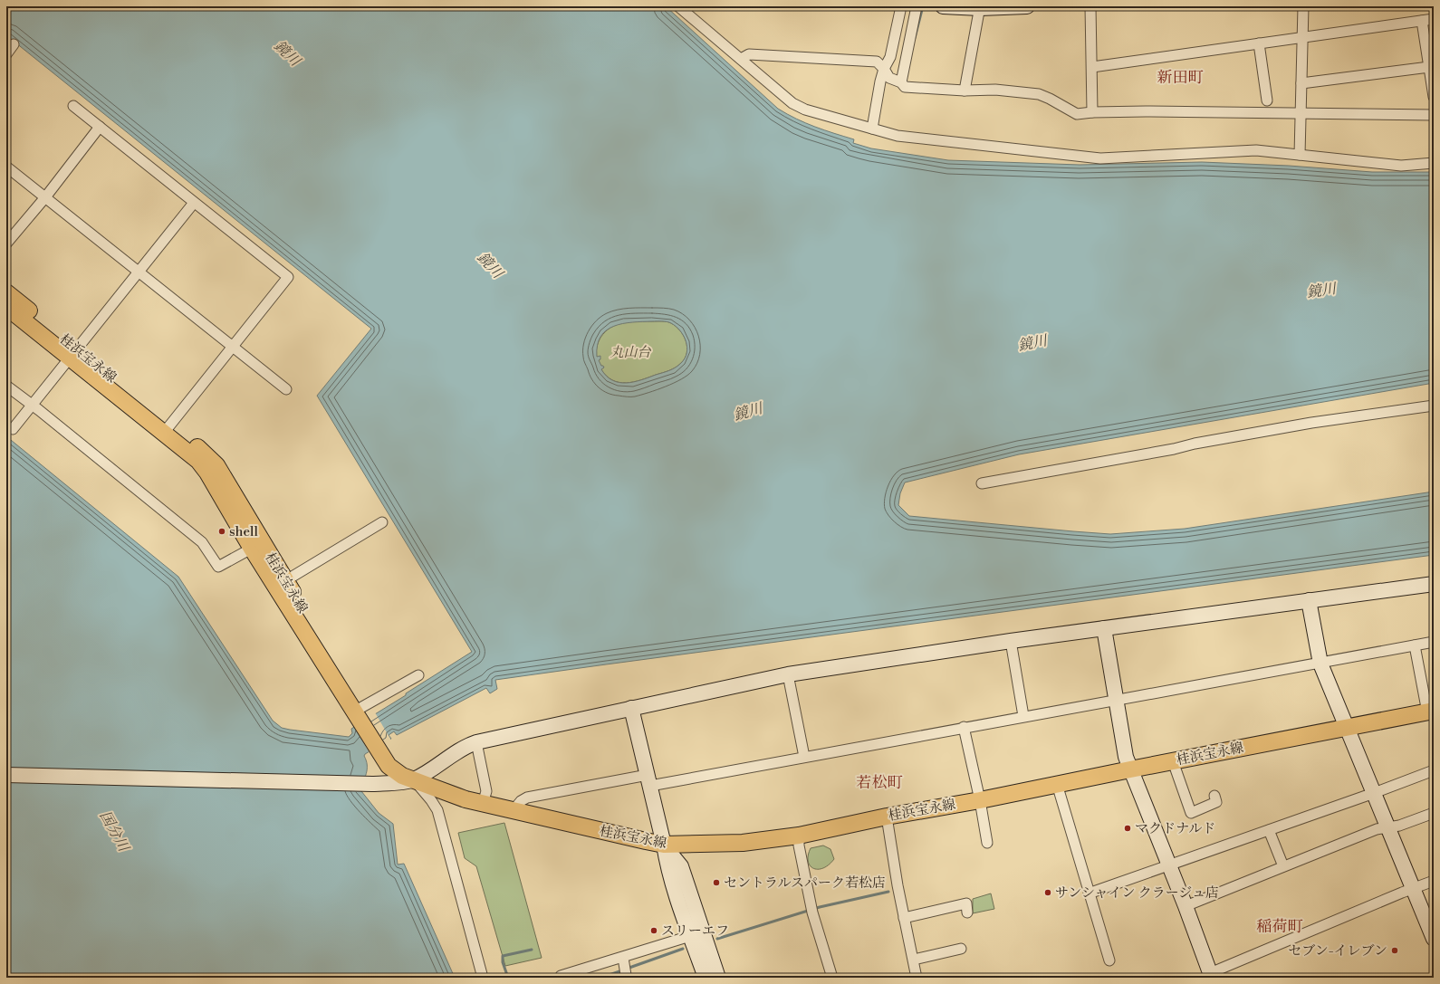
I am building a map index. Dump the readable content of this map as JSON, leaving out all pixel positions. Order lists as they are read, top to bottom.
{
  "streets": {
    "main road": ["桂浜宝永線"]
  },
  "districts": ["新田町", "若松町", "稲荷町"],
  "water": ["鏡川", "国分川"],
  "parks": ["丸山台"],
  "places": [
    "shell",
    "マクドナルド",
    "セントラルスパーク若松店",
    "サンシャイン クラージュ店",
    "スリーエフ",
    "セブン-イレブン"
  ]
}
